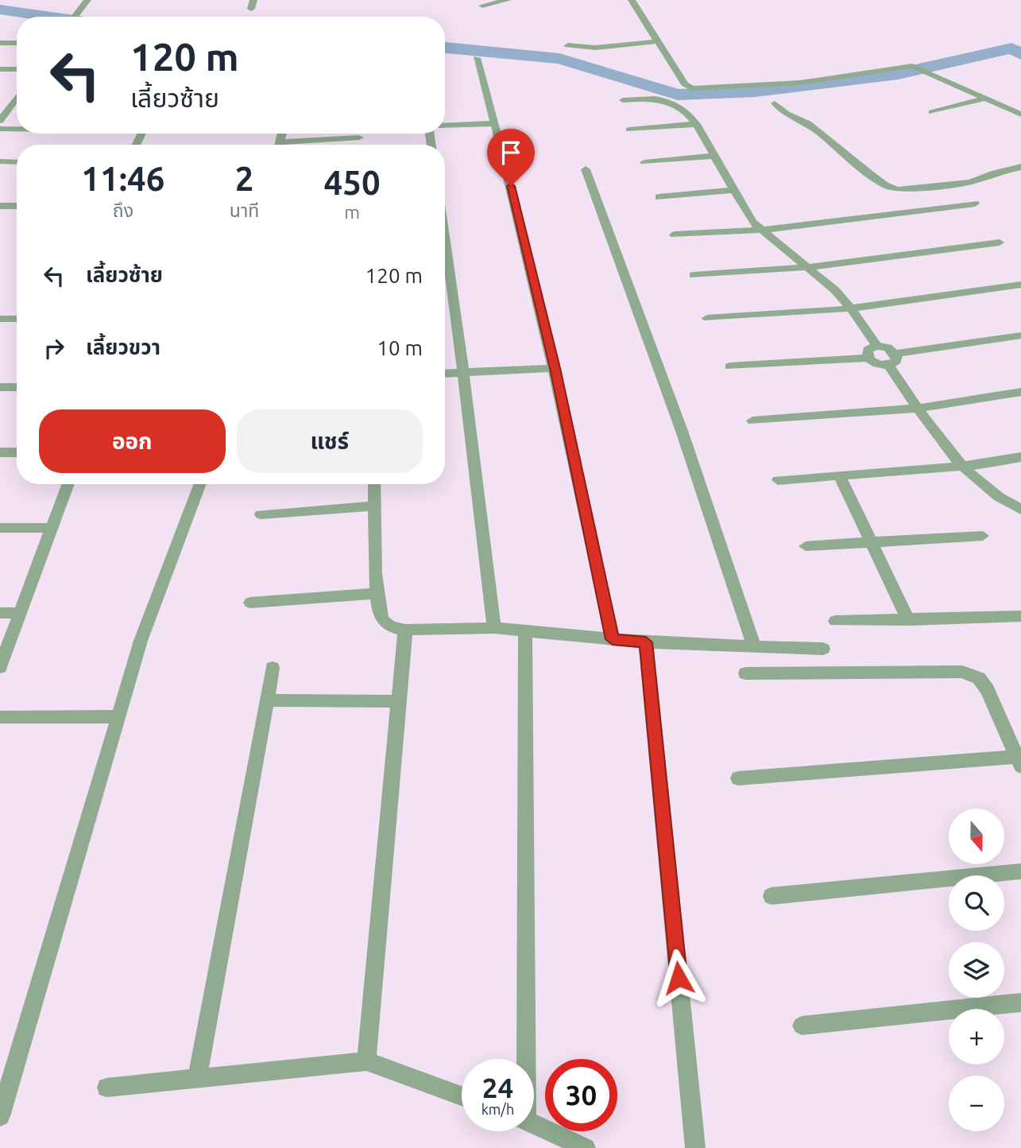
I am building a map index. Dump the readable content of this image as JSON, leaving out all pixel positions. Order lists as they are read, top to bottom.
{
  "north": "bottom",
  "page": {
    "turn": ["120 m", "เลี้ยวซ้าย"],
    "eta": [
      "11:46",
      "ถึง",
      "2",
      "นาที",
      "450",
      "m"
    ],
    "list": [
      {
        "name": "เลี้ยวซ้าย",
        "value": "120 m"
      },
      {
        "name": "เลี้ยวขวา",
        "value": "10 m"
      }
    ],
    "buttons": ["ออก", "แชร์"],
    "map_buttons": ["+", "−"],
    "speed": "24 km/h",
    "limit": "30"
  }
}
